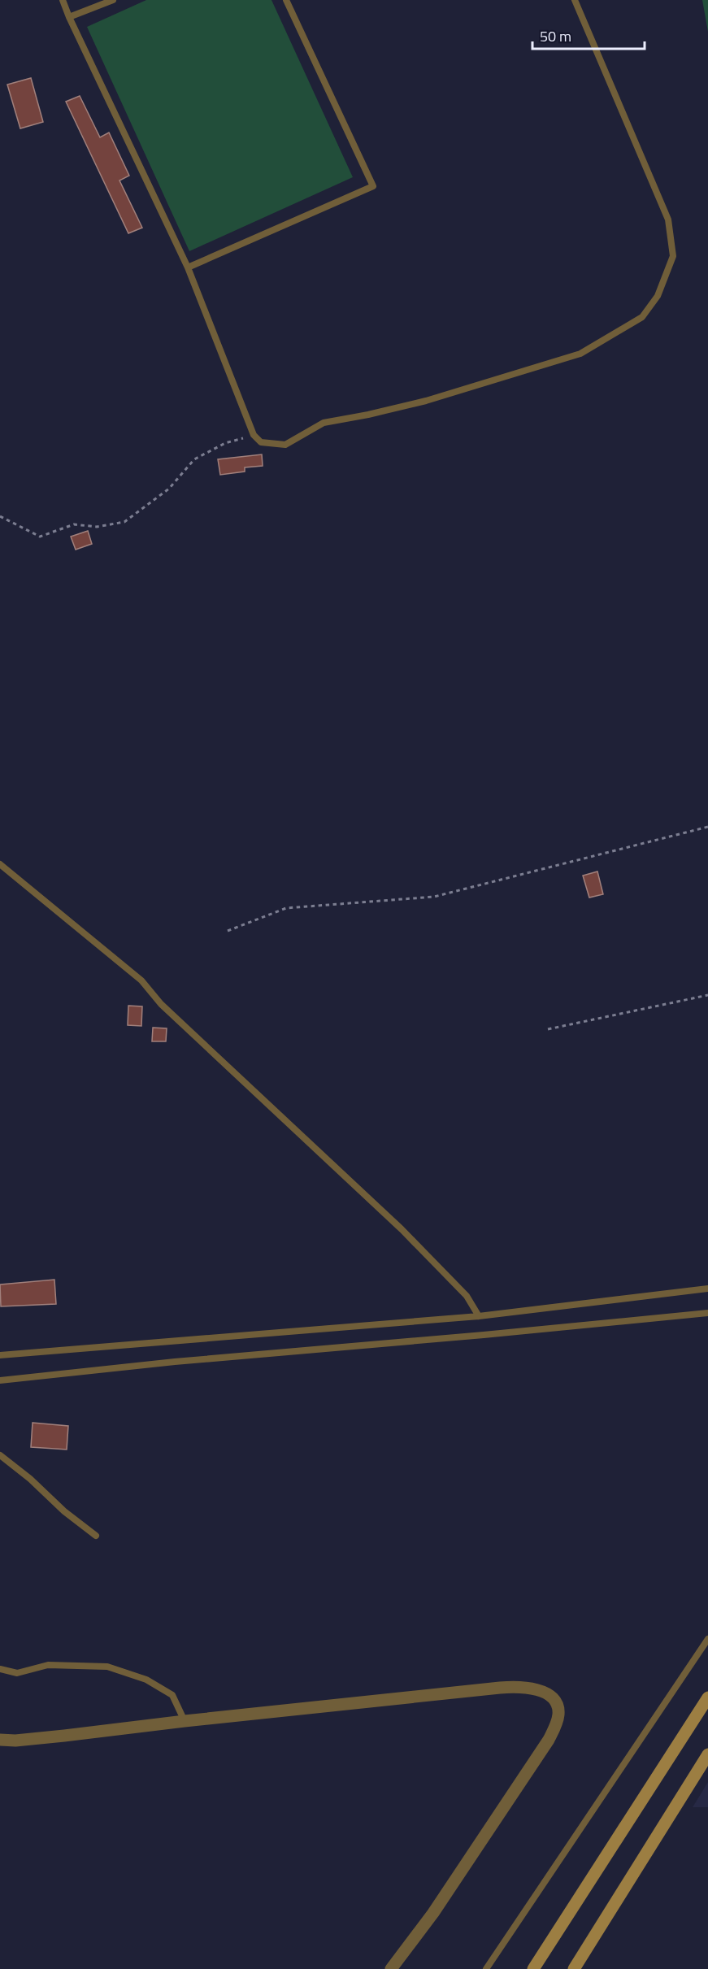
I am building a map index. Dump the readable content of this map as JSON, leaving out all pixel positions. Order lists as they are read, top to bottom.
{
  "scale_bar": "50 m"
}
